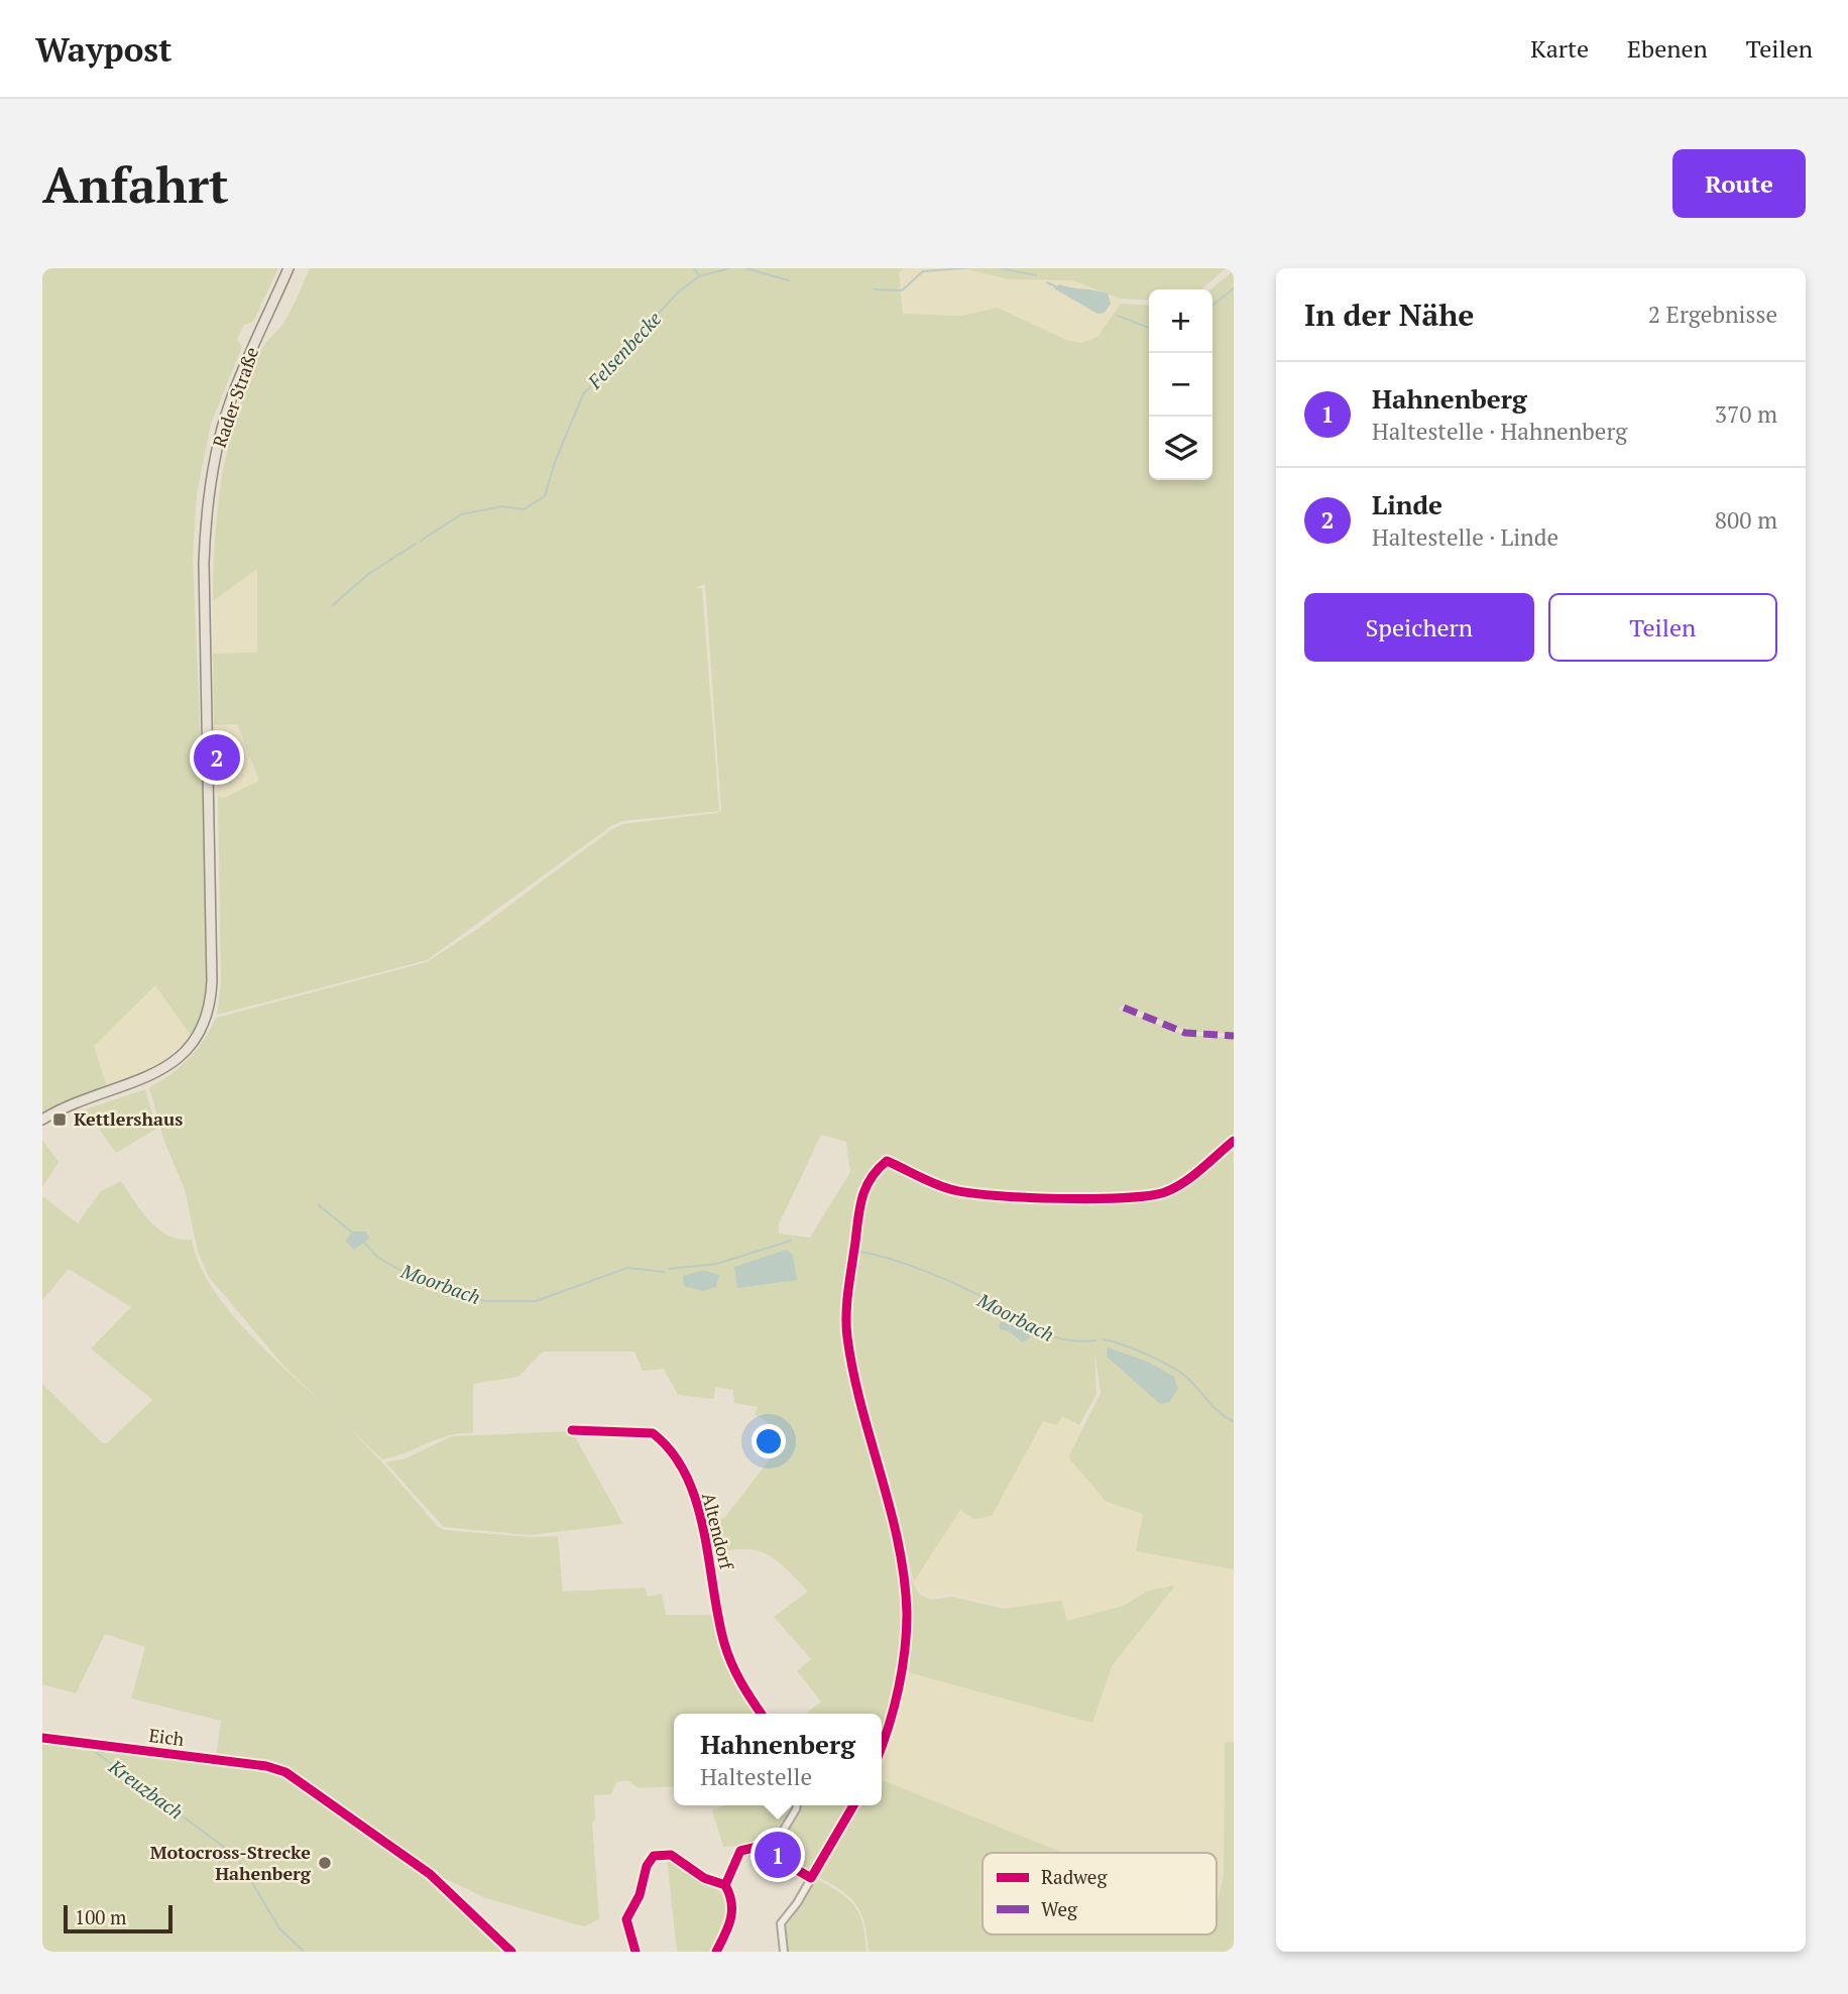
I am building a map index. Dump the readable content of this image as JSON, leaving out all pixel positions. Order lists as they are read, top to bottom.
{
  "streets": {
    "main road": ["Rader Straße"],
    "street": ["Altendorf", "Eich"]
  },
  "water": ["Felsenbecke", "Moorbach", "Kreuzbach"],
  "places": {
    "transit": ["Kettlershaus"],
    "other": ["Motocross-Strecke Hahenberg"]
  },
  "legend": ["Radweg", "Weg"],
  "scale_bar": "100 m",
  "page": {
    "header": "Waypost",
    "nav": ["Karte", "Ebenen", "Teilen"],
    "buttons": [
      "Route",
      ["Speichern", "Teilen"]
    ],
    "title": "Anfahrt",
    "heading": ["In der Nähe", "2 Ergebnisse"],
    "map_buttons": ["+", "−"],
    "list": [
      {
        "mark": "1",
        "name": "Hahnenberg",
        "note": "Haltestelle · Hahnenberg",
        "value": "370 m"
      },
      {
        "mark": "2",
        "name": "Linde",
        "note": "Haltestelle · Linde",
        "value": "800 m"
      }
    ],
    "pins": ["2", "1"],
    "popup": ["Hahnenberg", "Haltestelle"],
    "scale": "100 m"
  }
}
